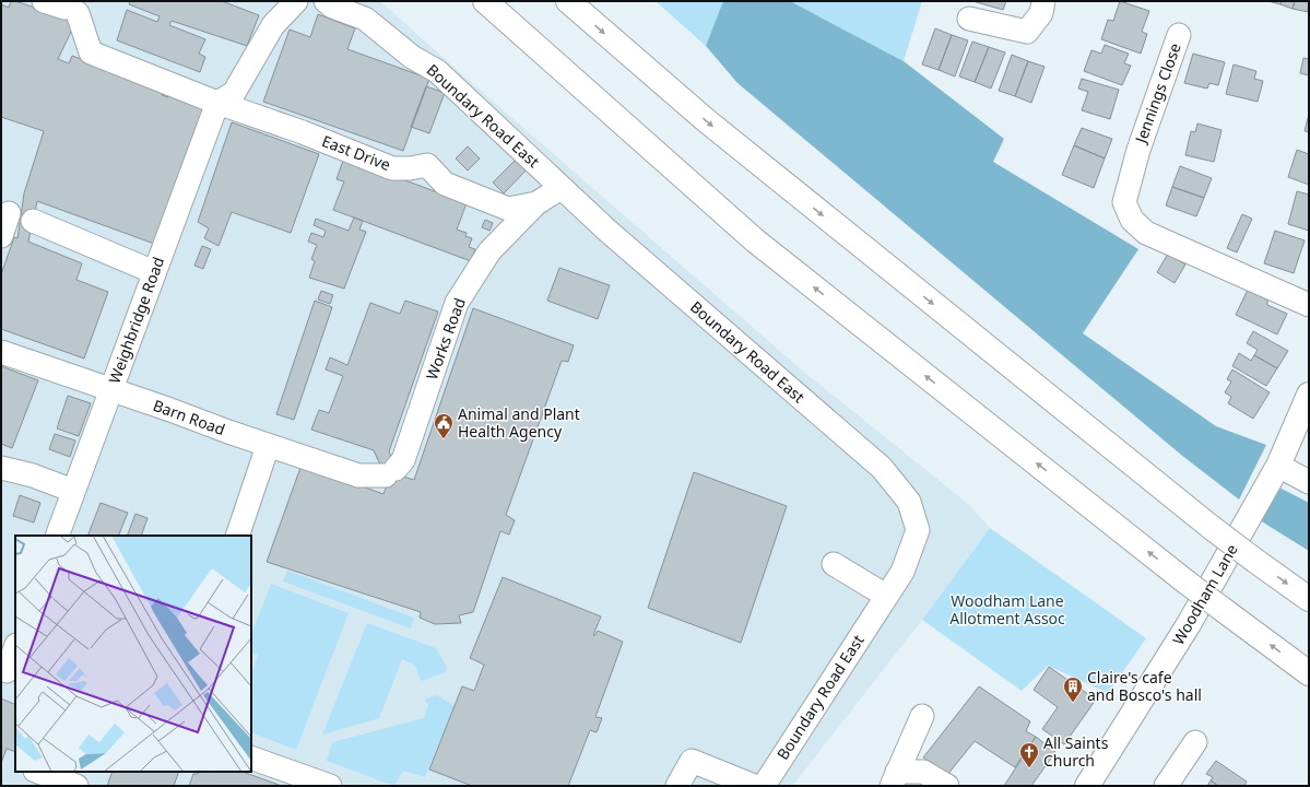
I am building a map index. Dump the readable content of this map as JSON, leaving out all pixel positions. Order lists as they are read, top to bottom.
{
  "streets": {
    "main road": ["Woodham Lane"],
    "street": [
      "Jennings Close",
      "Boundary Road East",
      "East Drive",
      "Weighbridge Road",
      "Works Road",
      "Barn Road"
    ]
  },
  "crossings": [
    ["Boundary Road East", "East Drive"],
    ["East Drive", "Weighbridge Road"],
    ["East Drive", "Works Road"],
    ["Weighbridge Road", "Barn Road"],
    ["Works Road", "Barn Road"]
  ],
  "parks": ["Woodham Lane Allotment Assoc"],
  "places": {
    "public building": ["Animal and Plant Health Agency"],
    "building": ["Claire's cafe and Bosco's hall"],
    "church": ["All Saints Church"]
  }
}
